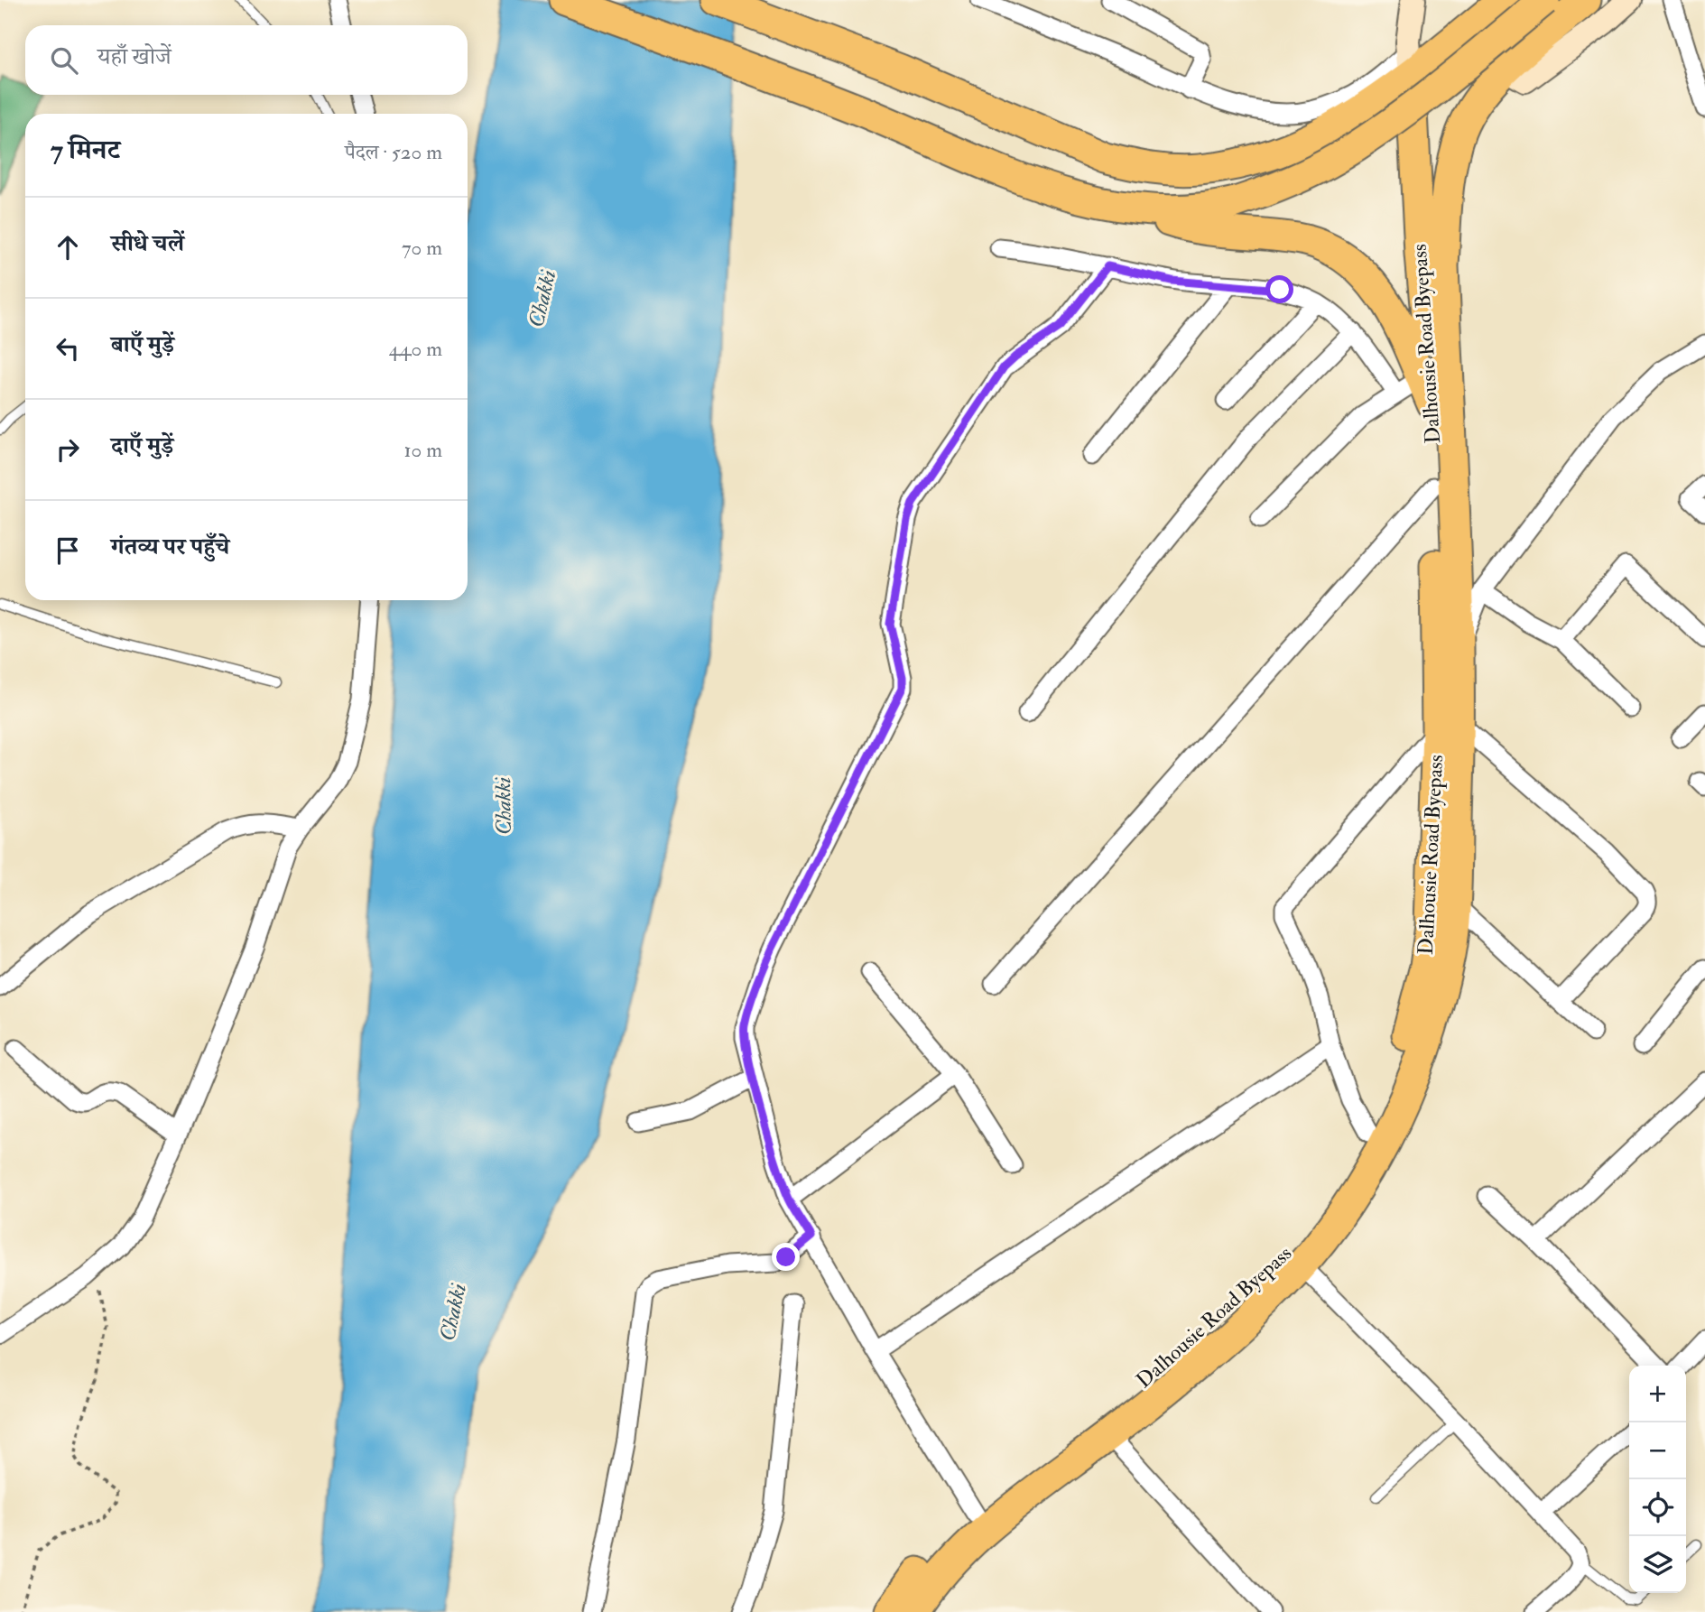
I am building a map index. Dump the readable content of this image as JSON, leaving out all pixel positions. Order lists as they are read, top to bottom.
{
  "streets": {
    "highway": ["Dalhousie Road Byepass"]
  },
  "water": ["Chakki"],
  "page": {
    "search": "यहाँ खोजें",
    "heading": ["7 मिनट", "पैदल · 520 m"],
    "list": [
      ["सीधे चलें", "70 m"],
      ["बाएँ मुड़ें", "440 m"],
      ["दाएँ मुड़ें", "10 m"],
      "गंतव्य पर पहुँचे"
    ],
    "map_buttons": ["+", "−"]
  }
}
